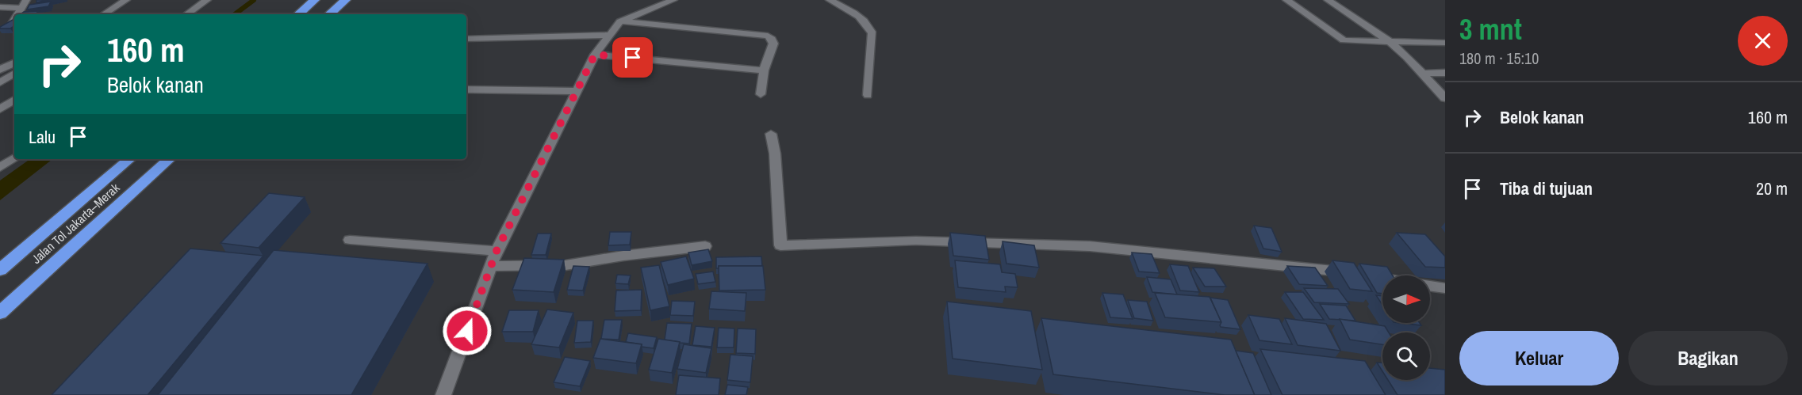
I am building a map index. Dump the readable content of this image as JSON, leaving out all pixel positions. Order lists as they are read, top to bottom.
{
  "streets": {
    "highway": ["Jalan Tol Jakarta–Merak"]
  },
  "north": "right",
  "page": {
    "heading": ["3 mnt", "180 m · 15:10"],
    "turn": ["160 m", "Belok kanan"],
    "list": [
      {
        "name": "Belok kanan",
        "value": "160 m"
      },
      {
        "name": "Tiba di tujuan",
        "value": "20 m"
      }
    ],
    "then": "Lalu",
    "buttons": ["Keluar", "Bagikan"]
  }
}
